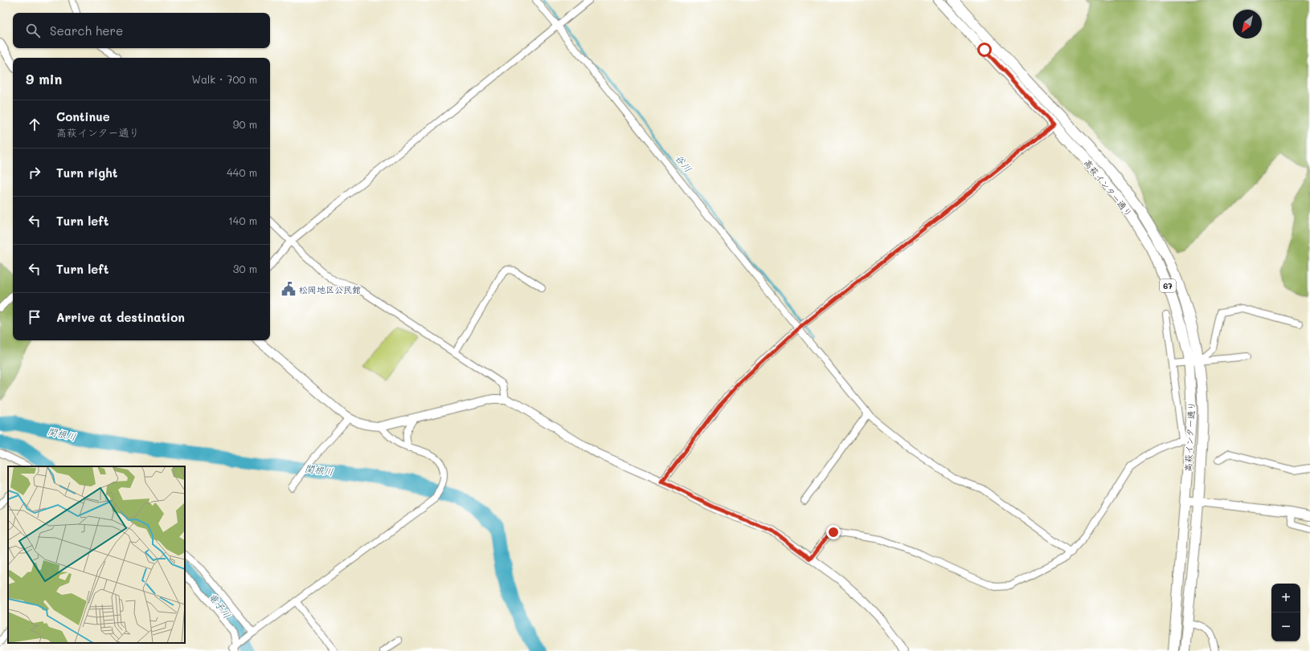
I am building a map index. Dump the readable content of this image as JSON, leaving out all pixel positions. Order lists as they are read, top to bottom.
{
  "streets": {
    "main road": ["高萩インター通り", "67"]
  },
  "water": ["谷川", "関根川", "竜子川"],
  "places": {
    "public building": ["松岡地区公民館"]
  },
  "north": "bottom left",
  "page": {
    "search": "Search here",
    "heading": ["9 min", "Walk · 700 m"],
    "list": [
      ["Continue", "高萩インター通り", "90 m"],
      ["Turn right", "440 m"],
      ["Turn left", "140 m"],
      ["Turn left", "30 m"],
      "Arrive at destination"
    ],
    "map_buttons": ["+", "−"]
  }
}
